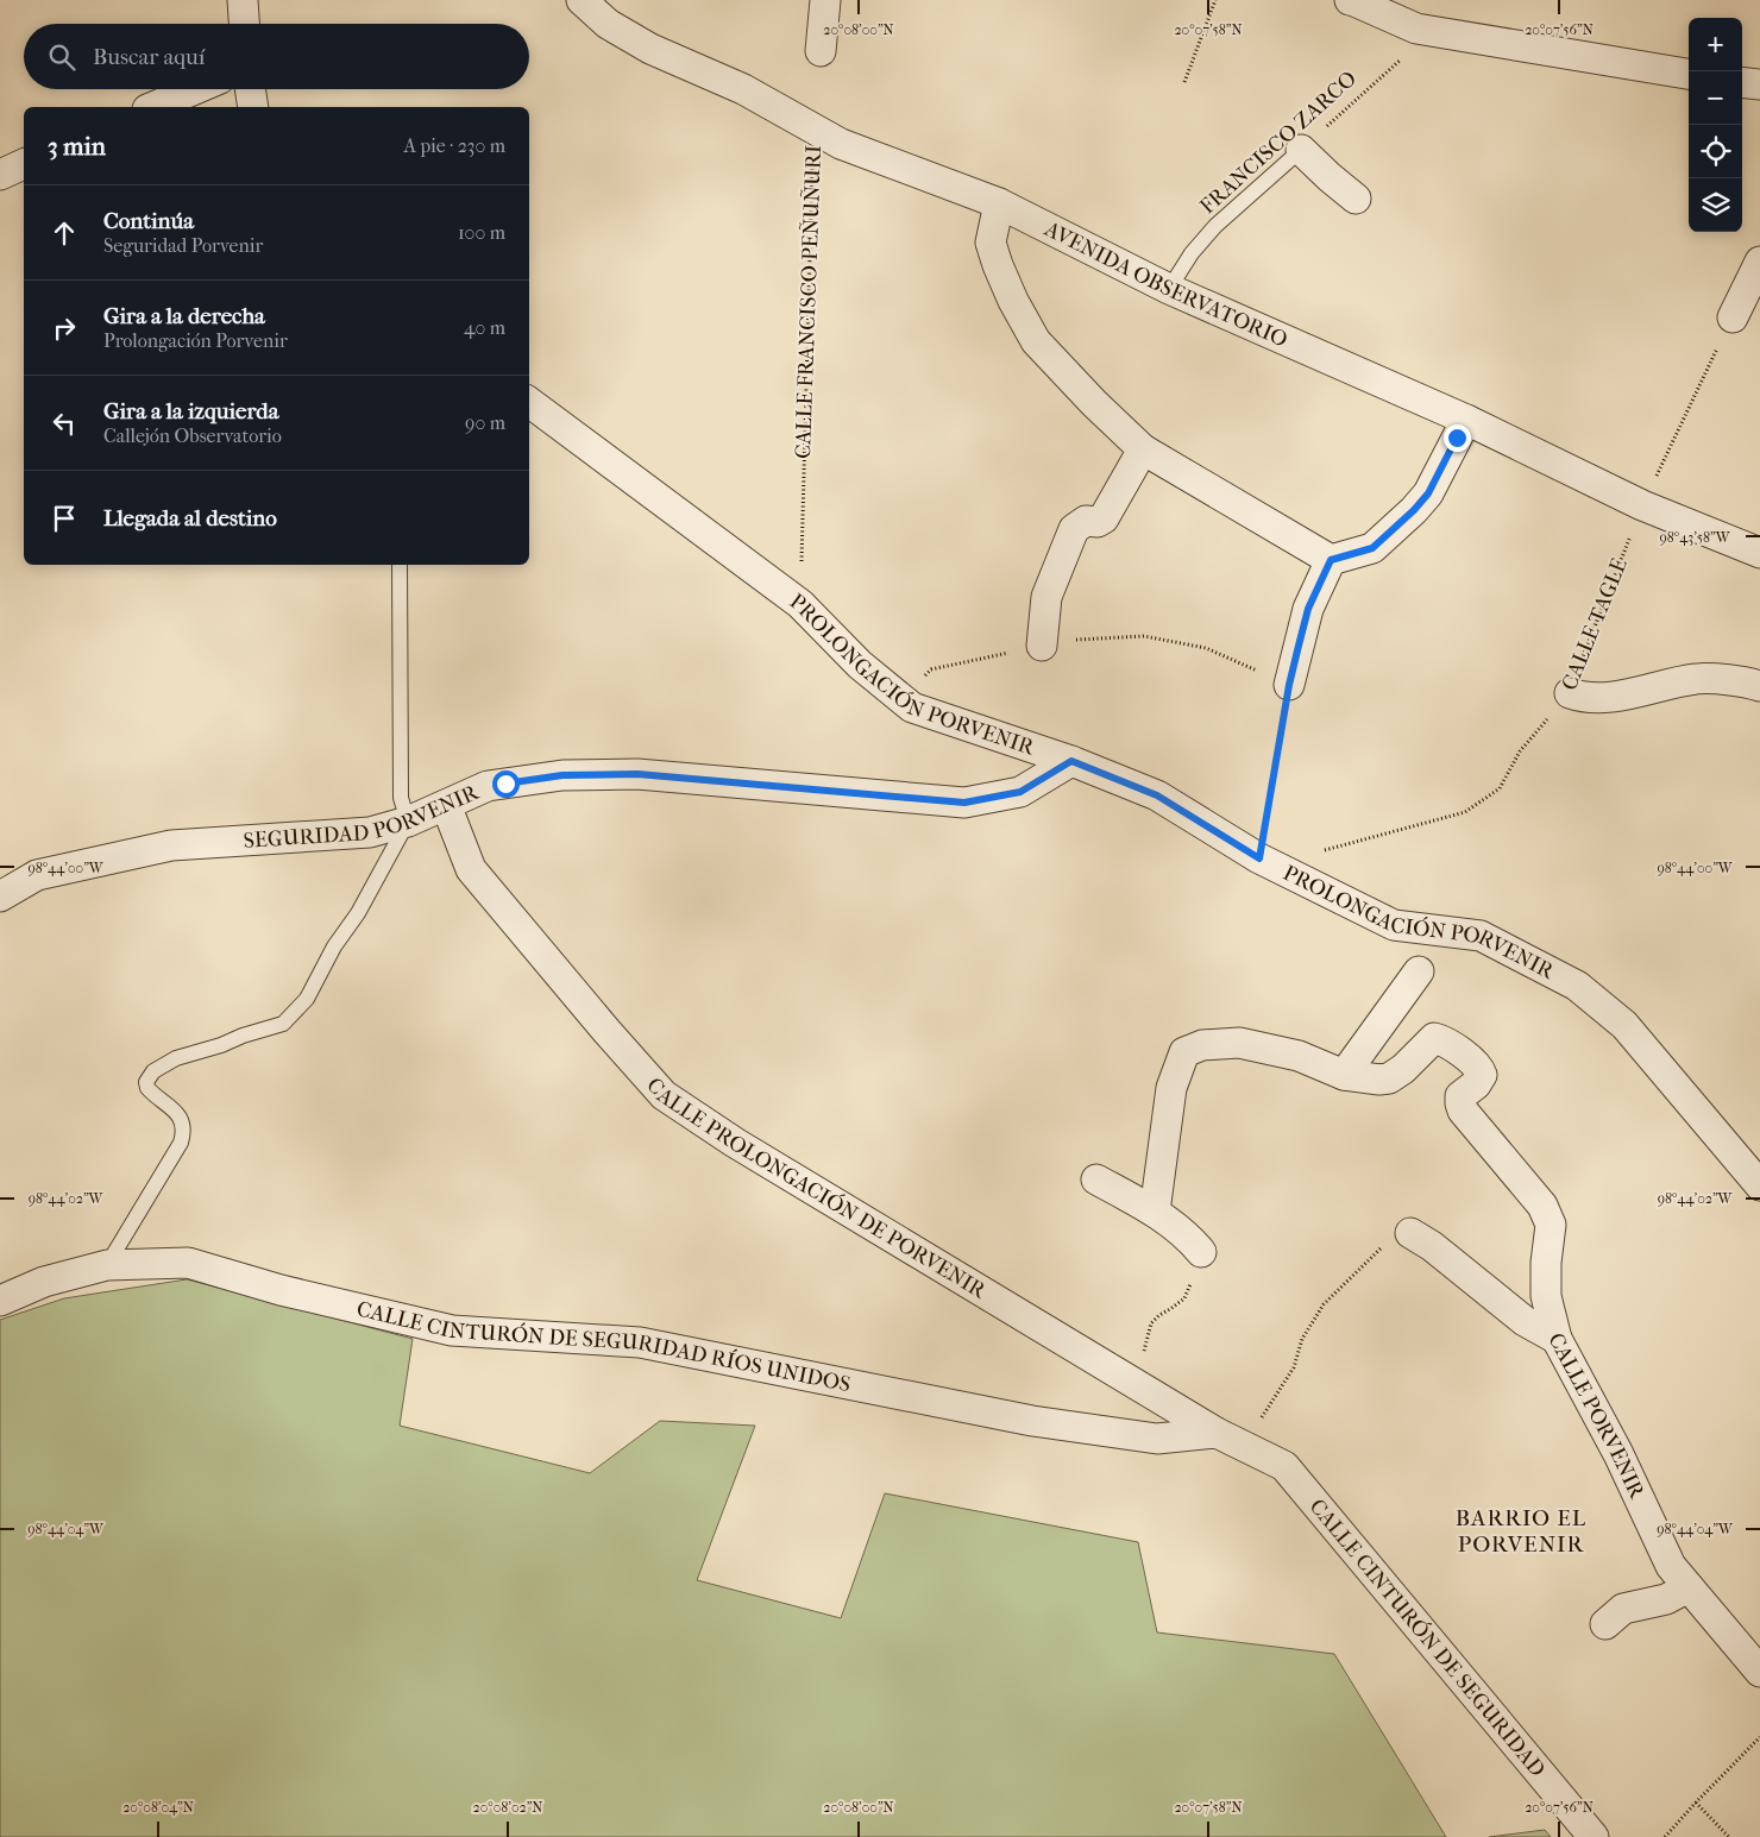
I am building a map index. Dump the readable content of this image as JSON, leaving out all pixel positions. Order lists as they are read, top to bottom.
{
  "streets": {
    "street": [
      "AVENIDA OBSERVATORIO",
      "PROLONGACIÓN PORVENIR",
      "SEGURIDAD PORVENIR",
      "CALLE PROLONGACIÓN DE PORVENIR",
      "CALLE CINTURÓN DE SEGURIDAD RÍOS UNIDOS",
      "CALLE PORVENIR",
      "CALLE CINTURÓN DE SEGURIDAD"
    ],
    "lane": ["FRANCISCO ZARCO"],
    "path": ["CALLE FRANCISCO PEÑUÑURI", "CALLE TAGLE"]
  },
  "crossings": [
    ["FRANCISCO ZARCO", "AVENIDA OBSERVATORIO"],
    ["AVENIDA OBSERVATORIO", "CALLE FRANCISCO PEÑUÑURI"],
    ["AVENIDA OBSERVATORIO", "CALLE TAGLE"],
    ["CALLE FRANCISCO PEÑUÑURI", "PROLONGACIÓN PORVENIR"],
    ["CALLE TAGLE", "PROLONGACIÓN PORVENIR"],
    ["PROLONGACIÓN PORVENIR", "SEGURIDAD PORVENIR"],
    ["SEGURIDAD PORVENIR", "CALLE PROLONGACIÓN DE PORVENIR"],
    ["CALLE PROLONGACIÓN DE PORVENIR", "CALLE CINTURÓN DE SEGURIDAD RÍOS UNIDOS"],
    ["CALLE PROLONGACIÓN DE PORVENIR", "CALLE CINTURÓN DE SEGURIDAD"]
  ],
  "districts": ["BARRIO EL PORVENIR"],
  "page": {
    "map_buttons": ["+", "−"],
    "search": "Buscar aquí",
    "heading": ["3 min", "A pie · 230 m"],
    "list": [
      ["Continúa", "Seguridad Porvenir", "100 m"],
      ["Gira a la derecha", "Prolongación Porvenir", "40 m"],
      ["Gira a la izquierda", "Callejón Observatorio", "90 m"],
      "Llegada al destino"
    ]
  },
  "coordinates": [
    "20°08'00\"N",
    "20°07'58\"N",
    "20°07'56\"N",
    "98°43'58\"W",
    "98°44'00\"W",
    "98°44'02\"W",
    "98°44'04\"W",
    "20°08'04\"N",
    "20°08'02\"N"
  ]
}
